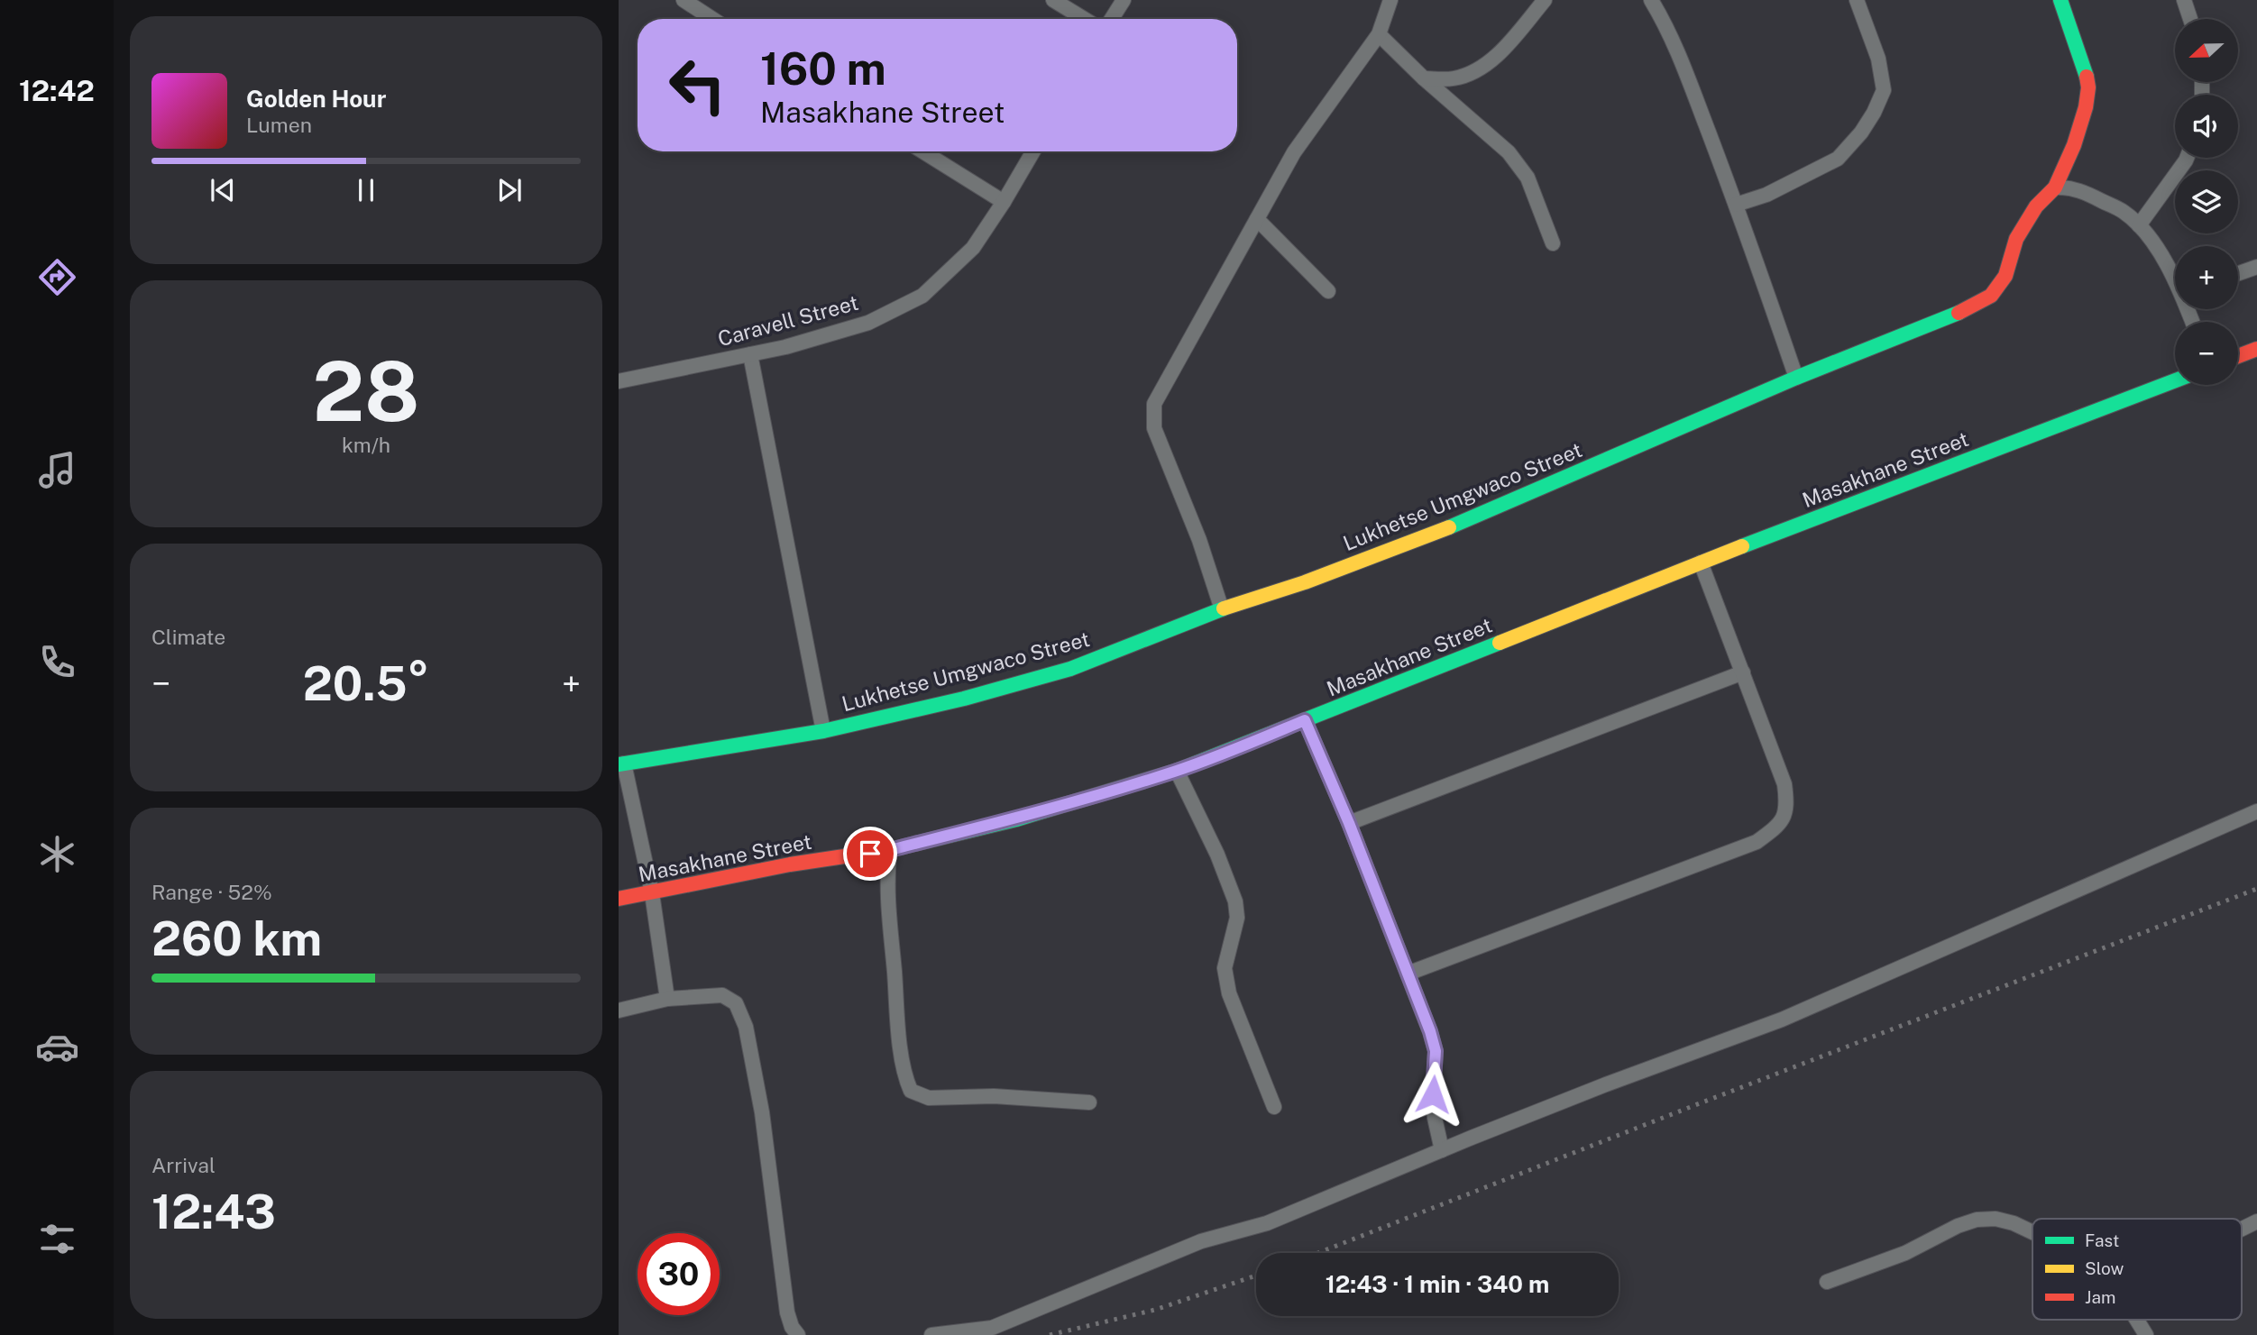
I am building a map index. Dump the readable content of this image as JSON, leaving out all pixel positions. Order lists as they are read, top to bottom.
{
  "streets": {
    "street": ["Caravell Street", "Masakhane Street", "Lukhetse Umgwaco Street"]
  },
  "legend": ["Fast", "Slow", "Jam"],
  "north": "left",
  "page": {
    "tabs": "12:42",
    "map_buttons": ["+", "−"],
    "turn": ["160 m", "Masakhane Street"],
    "song": ["Golden Hour", "Lumen"],
    "tile": [
      ["28", "km/h"],
      "Climate",
      ["Range · 52%", "260 km"],
      ["Arrival", "12:43"]
    ],
    "heat": ["−", "20.5°", "+"],
    "limit": "30",
    "trip": "12:43 · 1 min · 340 m"
  }
}
